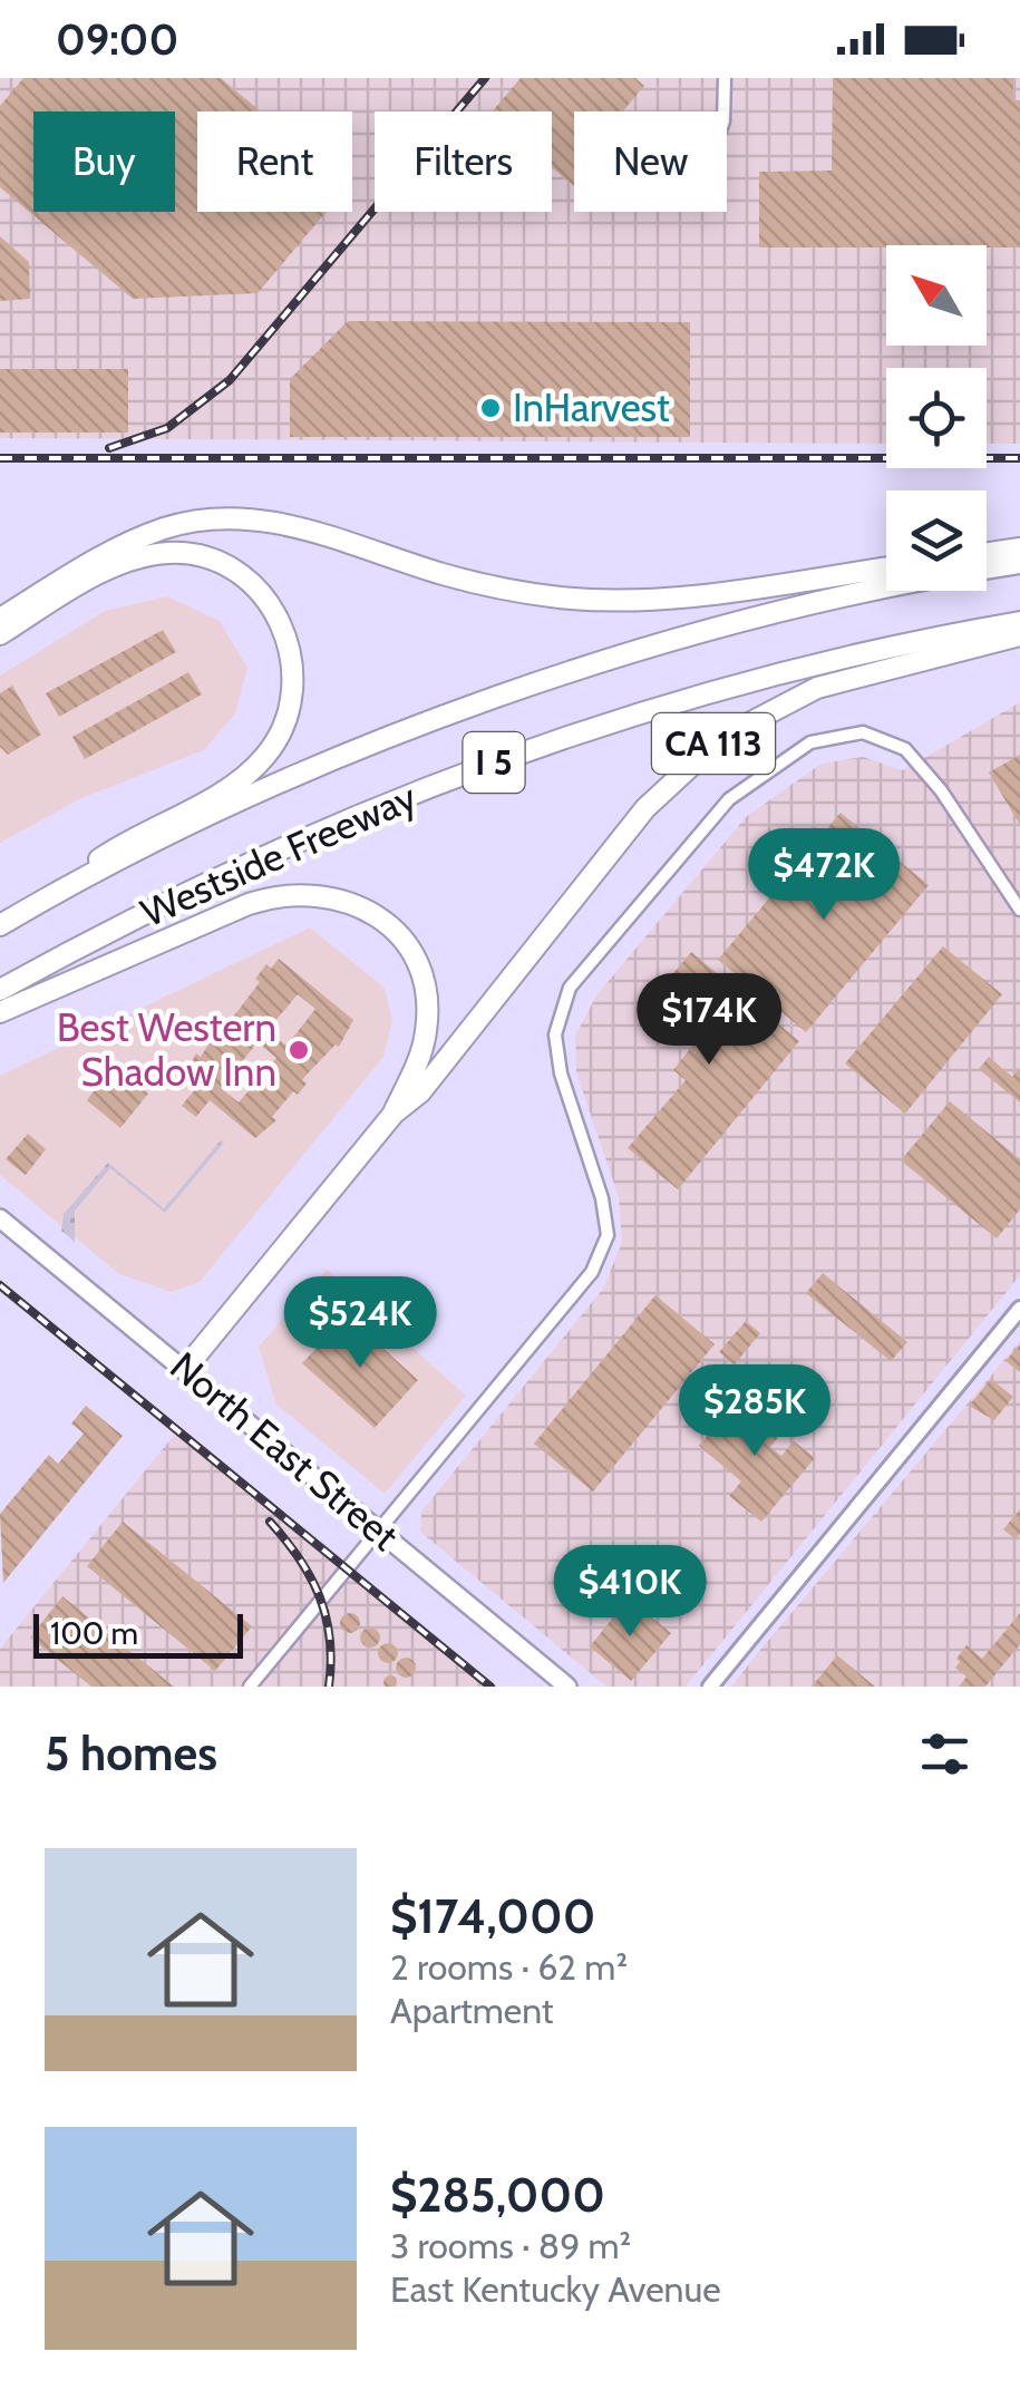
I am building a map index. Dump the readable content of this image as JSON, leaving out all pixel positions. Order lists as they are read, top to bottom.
{
  "streets": {
    "highway": ["CA 113", "I 5", "Westside Freeway"],
    "main road": ["North East Street"]
  },
  "crossings": [
    ["CA 113", "North East Street"]
  ],
  "places": ["InHarvest", "Best Western Shadow Inn"],
  "scale_bar": "100 m",
  "north": "top left",
  "page": {
    "status": "09:00",
    "chip": [
      "Buy",
      "Rent",
      "Filters",
      "New"
    ],
    "price": [
      "$472K",
      "$174K",
      "$524K",
      "$285K",
      "$410K"
    ],
    "scale": "100 m",
    "heading": "5 homes",
    "list": [
      {
        "name": "$174,000",
        "note": "2 rooms · 62 m² · Apartment"
      },
      {
        "name": "$285,000",
        "note": "3 rooms · 89 m² · East Kentucky Avenue"
      }
    ]
  }
}
